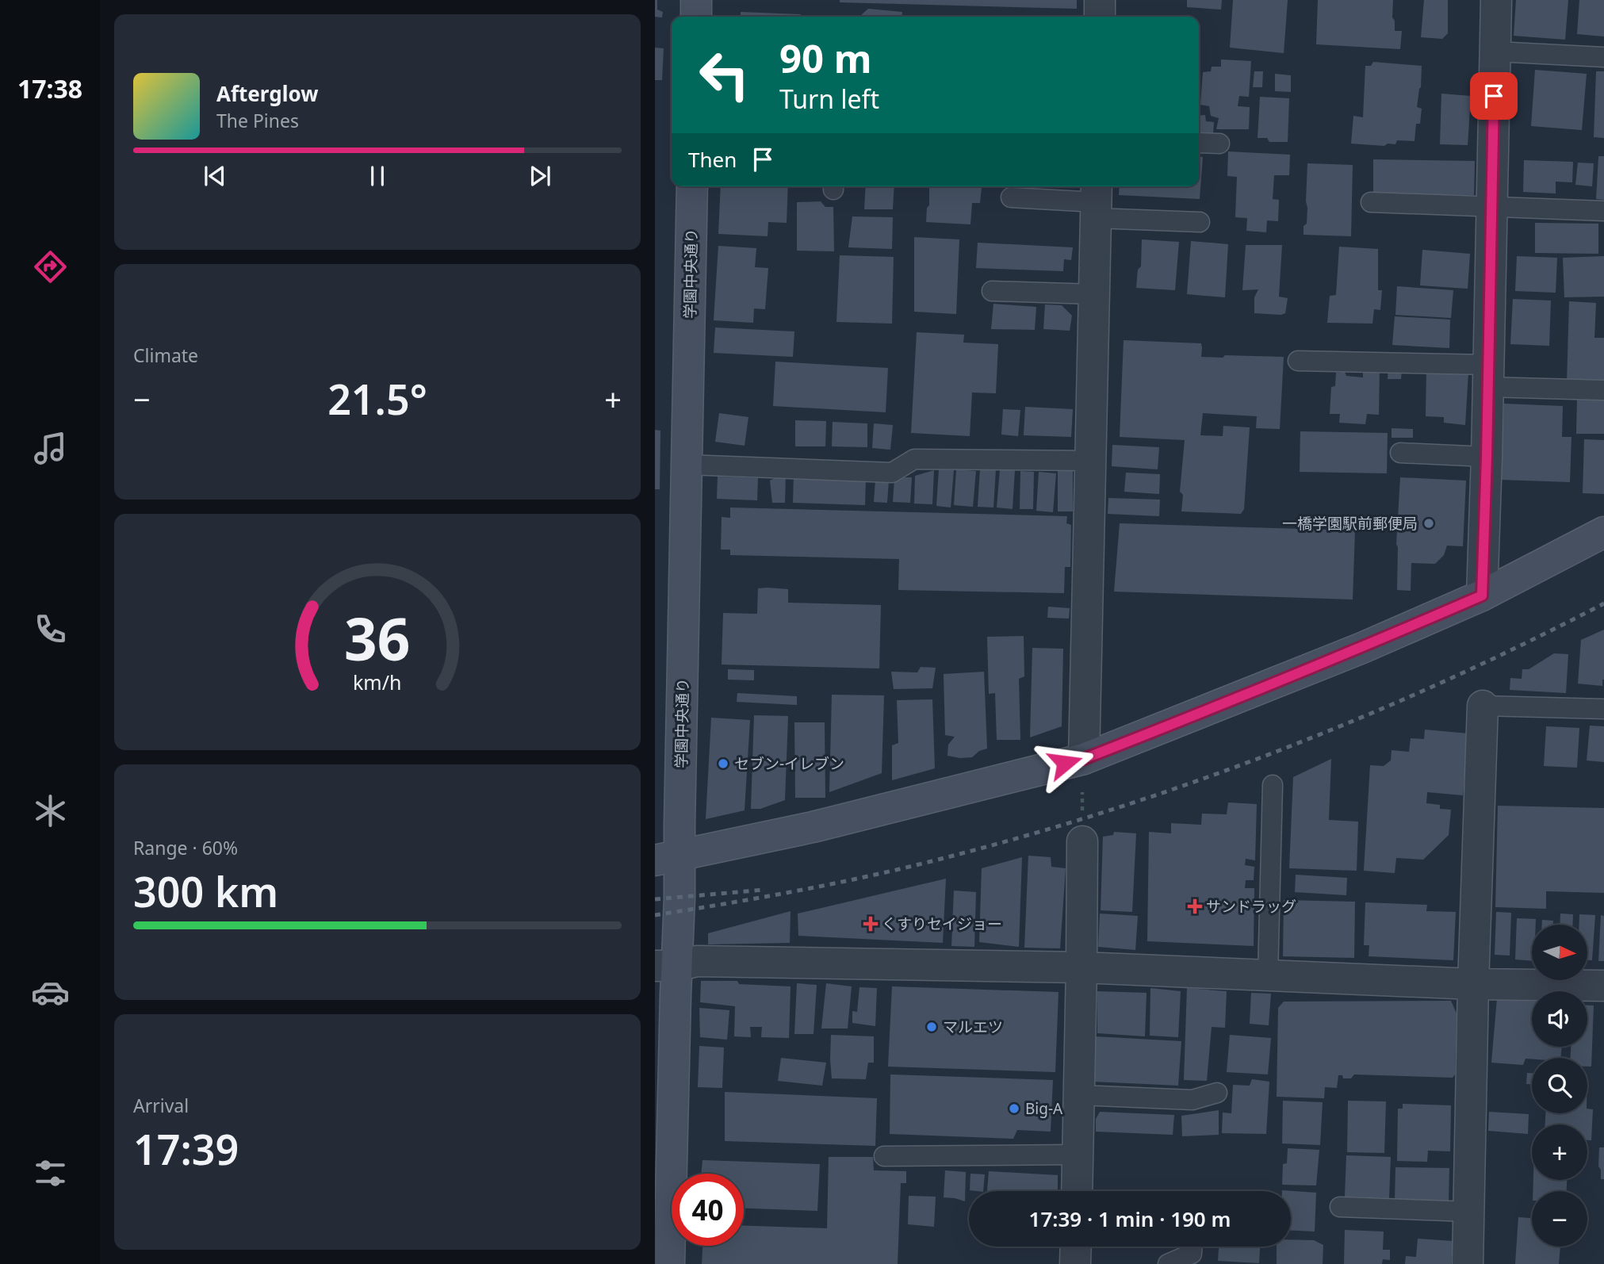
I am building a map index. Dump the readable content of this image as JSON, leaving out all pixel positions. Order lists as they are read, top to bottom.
{
  "streets": {
    "street": ["学園中央通り"]
  },
  "places": {
    "other": [
      "一橋学園駅前郵便局",
      "セブン-イレブン",
      "マルエツ",
      "Big-A"
    ],
    "health": ["サンドラッグ", "くすりセイジョー"]
  },
  "north": "right",
  "page": {
    "tabs": "17:38",
    "turn": ["90 m", "Turn left"],
    "song": ["Afterglow", "The Pines"],
    "then": "Then",
    "tile": [
      "Climate",
      ["Range · 60%", "300 km"],
      ["Arrival", "17:39"]
    ],
    "heat": ["−", "21.5°", "+"],
    "map_buttons": ["+", "−"],
    "limit": "40",
    "trip": "17:39 · 1 min · 190 m",
    "gauge": ["36", "km/h"]
  }
}
